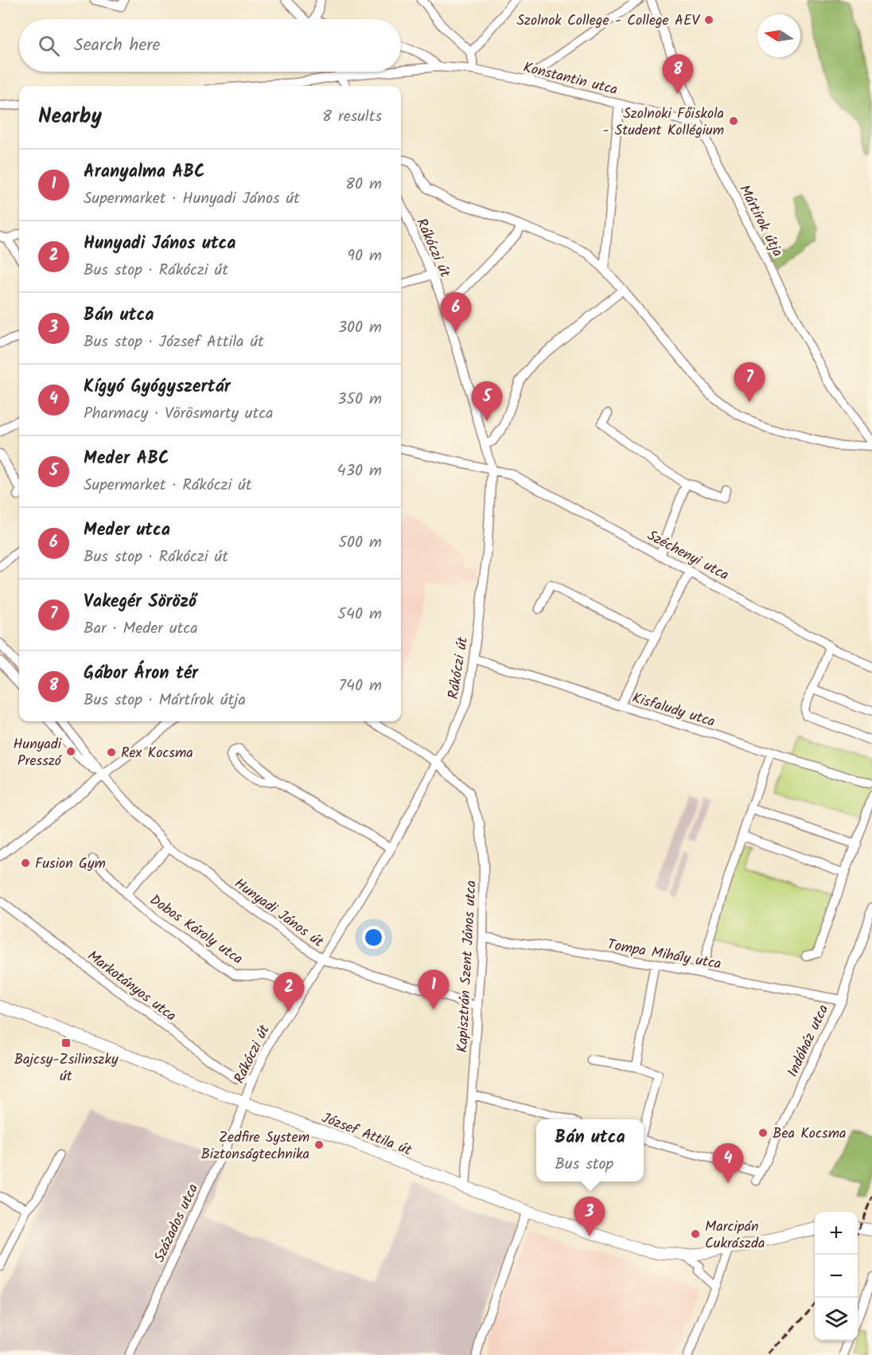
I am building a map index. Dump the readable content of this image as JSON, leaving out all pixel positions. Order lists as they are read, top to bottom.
{
  "streets": {
    "main road": ["József Attila út"],
    "street": [
      "Konstantin utca",
      "Mártírok útja",
      "Rákóczi út",
      "Széchenyi utca",
      "Kisfaludy utca",
      "Hunyadi János út",
      "Dobos Károly utca",
      "Tompa Mihály utca",
      "Kapisztrán Szent János utca",
      "Markotányos utca",
      "Indóház utca",
      "Százados utca"
    ]
  },
  "crossings": [
    ["Konstantin utca", "Mártírok útja"],
    ["Rákóczi út", "Széchenyi utca"],
    ["Rákóczi út", "Kisfaludy utca"],
    ["Rákóczi út", "Hunyadi János út"],
    ["Rákóczi út", "Dobos Károly utca"],
    ["Rákóczi út", "Kapisztrán Szent János utca"],
    ["Rákóczi út", "Markotányos utca"],
    ["Rákóczi út", "József Attila út"],
    ["Rákóczi út", "Százados utca"],
    ["Hunyadi János út", "Kapisztrán Szent János utca"],
    ["Tompa Mihály utca", "Kapisztrán Szent János utca"],
    ["Tompa Mihály utca", "Indóház utca"],
    ["Kapisztrán Szent János utca", "József Attila út"],
    ["József Attila út", "Százados utca"]
  ],
  "places": {
    "other": [
      "Szolnok College - College AEV",
      "Szolnoki Főiskola - Student Kollégium",
      "Hunyadi Presszó",
      "Rex Kocsma",
      "Fusion Gym",
      "Bea Kocsma",
      "Zedfire System Biztonságtechnika",
      "Marcipán Cukrászda"
    ],
    "transit": ["Bajcsy-Zsilinszky út"]
  },
  "north": "left",
  "page": {
    "search": "Search here",
    "pins": [
      "8",
      "6",
      "7",
      "5",
      "1",
      "2",
      "4",
      "3"
    ],
    "heading": ["Nearby", "8 results"],
    "list": [
      {
        "mark": "1",
        "name": "Aranyalma ABC",
        "note": "Supermarket · Hunyadi János út",
        "value": "80 m"
      },
      {
        "mark": "2",
        "name": "Hunyadi János utca",
        "note": "Bus stop · Rákóczi út",
        "value": "90 m"
      },
      {
        "mark": "3",
        "name": "Bán utca",
        "note": "Bus stop · József Attila út",
        "value": "300 m"
      },
      {
        "mark": "4",
        "name": "Kígyó Gyógyszertár",
        "note": "Pharmacy · Vörösmarty utca",
        "value": "350 m"
      },
      {
        "mark": "5",
        "name": "Meder ABC",
        "note": "Supermarket · Rákóczi út",
        "value": "430 m"
      },
      {
        "mark": "6",
        "name": "Meder utca",
        "note": "Bus stop · Rákóczi út",
        "value": "500 m"
      },
      {
        "mark": "7",
        "name": "Vakegér Söröző",
        "note": "Bar · Meder utca",
        "value": "540 m"
      },
      {
        "mark": "8",
        "name": "Gábor Áron tér",
        "note": "Bus stop · Mártírok útja",
        "value": "740 m"
      }
    ],
    "popup": ["Bán utca", "Bus stop"],
    "map_buttons": ["+", "−"]
  }
}
